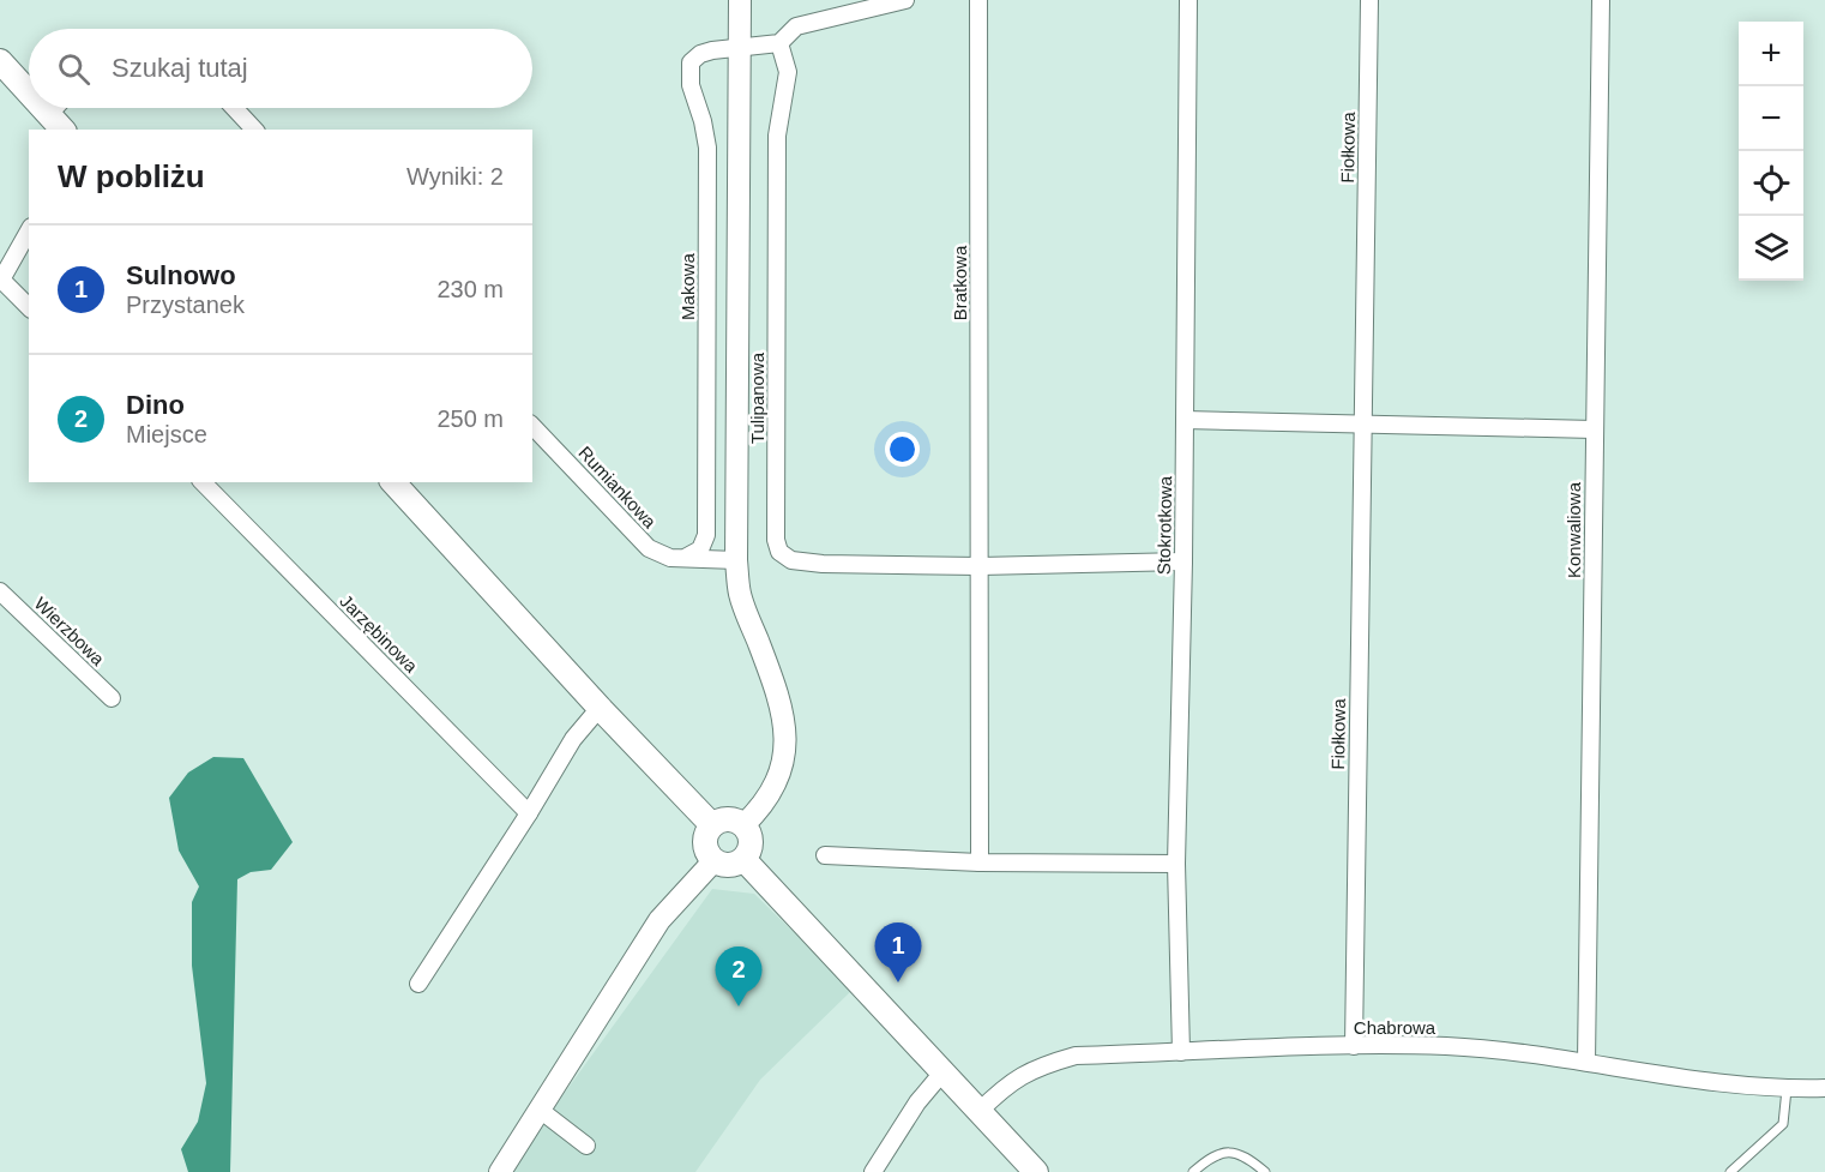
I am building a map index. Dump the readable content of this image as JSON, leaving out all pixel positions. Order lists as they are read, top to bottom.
{
  "streets": {
    "street": [
      "Fiołkowa",
      "Bratkowa",
      "Makowa",
      "Tulipanowa",
      "Rumiankowa",
      "Stokrotkowa",
      "Konwaliowa",
      "Wierzbowa",
      "Jarzębinowa",
      "Chabrowa"
    ]
  },
  "crossings": [
    ["Fiołkowa", "Chabrowa"],
    ["Bratkowa", "Tulipanowa"],
    ["Makowa", "Rumiankowa"],
    ["Stokrotkowa", "Chabrowa"],
    ["Konwaliowa", "Chabrowa"]
  ],
  "page": {
    "map_buttons": ["+", "−"],
    "search": "Szukaj tutaj",
    "heading": ["W pobliżu", "Wyniki: 2"],
    "list": [
      {
        "mark": "1",
        "name": "Sulnowo",
        "note": "Przystanek",
        "value": "230 m"
      },
      {
        "mark": "2",
        "name": "Dino",
        "note": "Miejsce",
        "value": "250 m"
      }
    ],
    "pins": ["1", "2"]
  }
}
